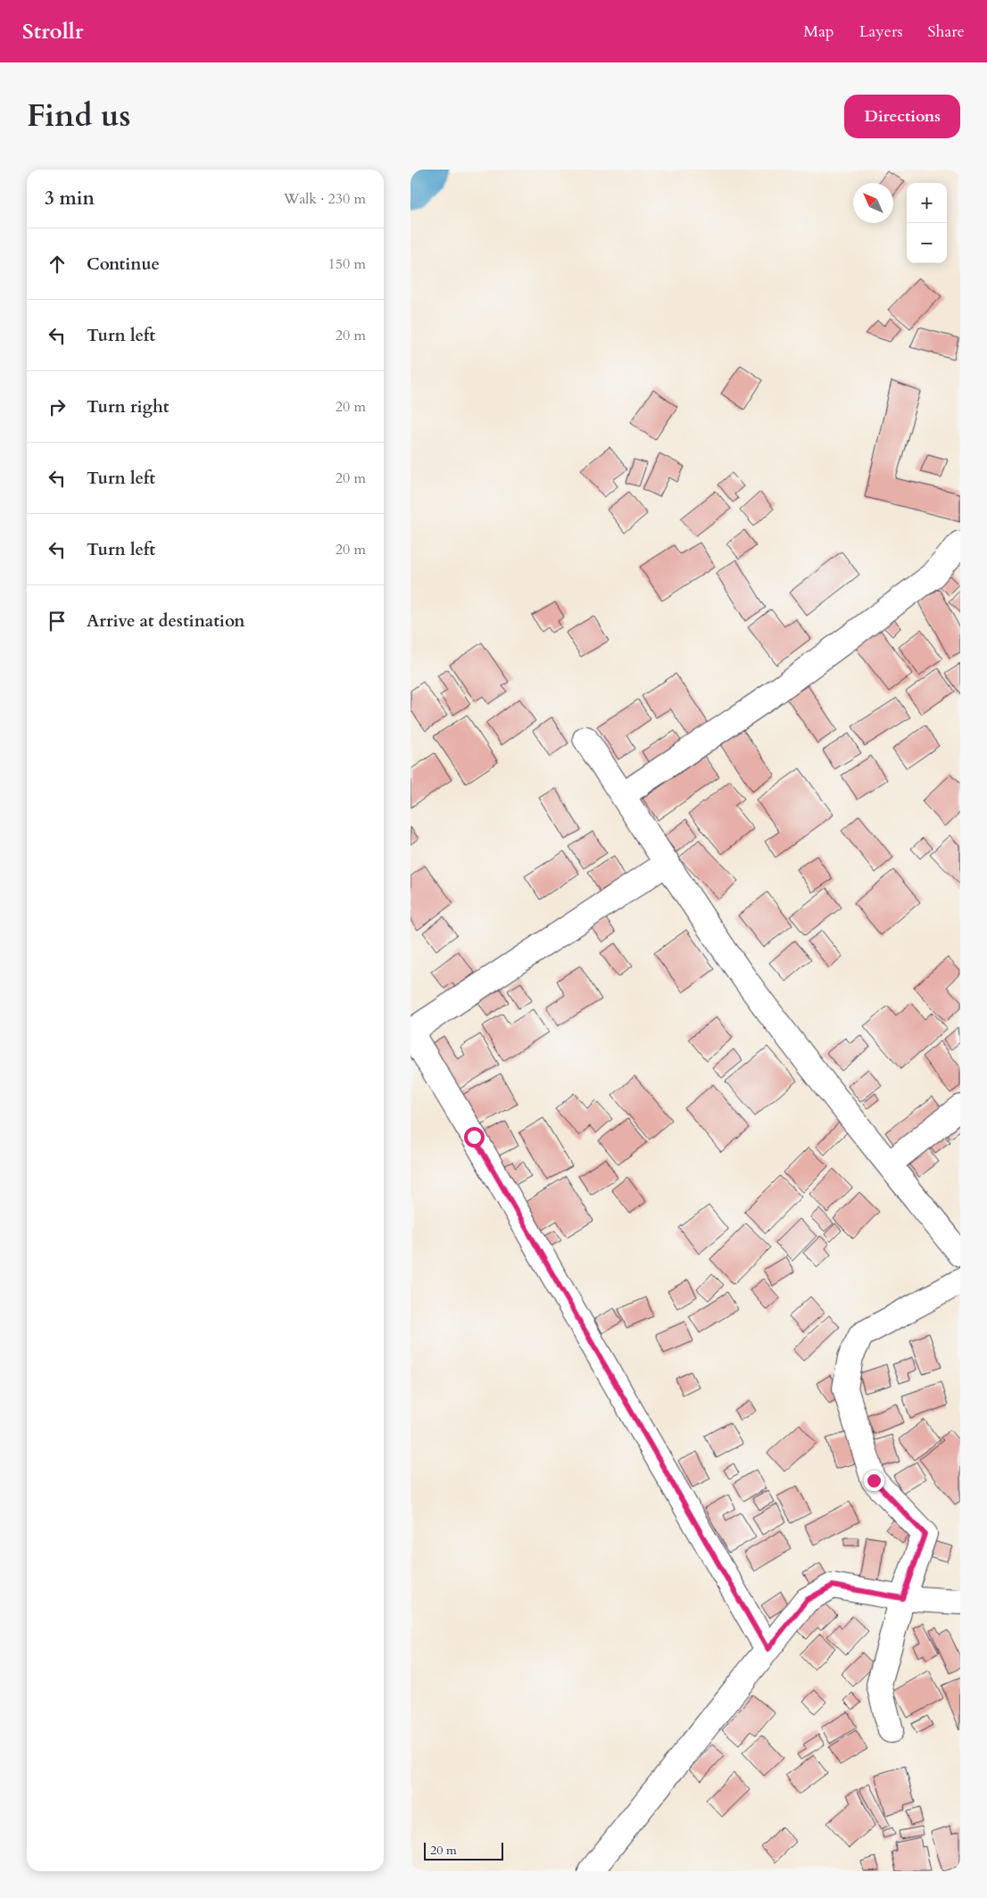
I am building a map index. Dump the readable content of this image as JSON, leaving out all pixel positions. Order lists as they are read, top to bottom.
{
  "scale_bar": "20 m",
  "north": "top left",
  "page": {
    "header": "Strollr",
    "nav": ["Map", "Layers", "Share"],
    "title": "Find us",
    "buttons": "Directions",
    "heading": ["3 min", "Walk · 230 m"],
    "map_buttons": ["+", "−"],
    "list": [
      ["Continue", "150 m"],
      ["Turn left", "20 m"],
      ["Turn right", "20 m"],
      ["Turn left", "20 m"],
      ["Turn left", "20 m"],
      "Arrive at destination"
    ],
    "scale": "20 m"
  }
}
